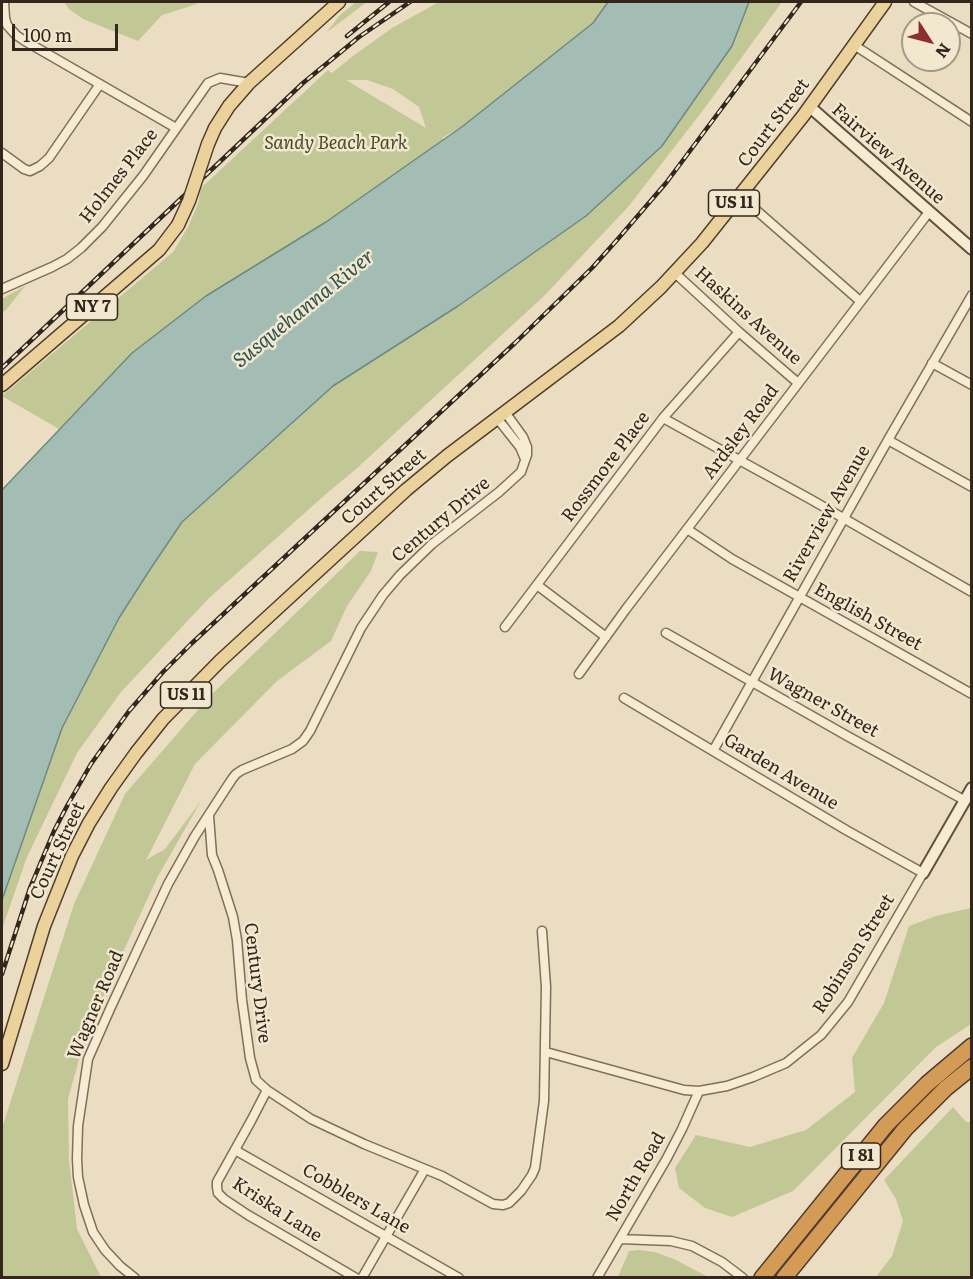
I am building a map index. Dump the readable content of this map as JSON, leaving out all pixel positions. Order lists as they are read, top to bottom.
{
  "streets": {
    "highway": ["I 81"],
    "main road": ["Court Street", "US 11", "NY 7"],
    "street": [
      "Fairview Avenue",
      "Holmes Place",
      "Haskins Avenue",
      "Ardsley Road",
      "Rossmore Place",
      "Riverview Avenue",
      "Century Drive",
      "English Street",
      "Wagner Street",
      "Garden Avenue",
      "Robinson Street",
      "Wagner Road",
      "North Road",
      "Cobblers Lane",
      "Kriska Lane"
    ]
  },
  "crossings": [
    ["Court Street", "Fairview Avenue"],
    ["Court Street", "Haskins Avenue"],
    ["Court Street", "Century Drive"],
    ["Fairview Avenue", "Ardsley Road"],
    ["Holmes Place", "NY 7"],
    ["Haskins Avenue", "Ardsley Road"],
    ["Haskins Avenue", "Rossmore Place"],
    ["Ardsley Road", "English Street"],
    ["Riverview Avenue", "English Street"],
    ["Riverview Avenue", "Wagner Street"],
    ["Riverview Avenue", "Garden Avenue"],
    ["Century Drive", "Robinson Street"],
    ["Century Drive", "Wagner Road"],
    ["Century Drive", "Kriska Lane"],
    ["Wagner Street", "Robinson Street"],
    ["Garden Avenue", "Robinson Street"],
    ["Robinson Street", "North Road"],
    ["Cobblers Lane", "Kriska Lane"]
  ],
  "water": ["Susquehanna River"],
  "parks": ["Sandy Beach Park"],
  "scale_bar": "100 m",
  "north": "bottom right"
}
